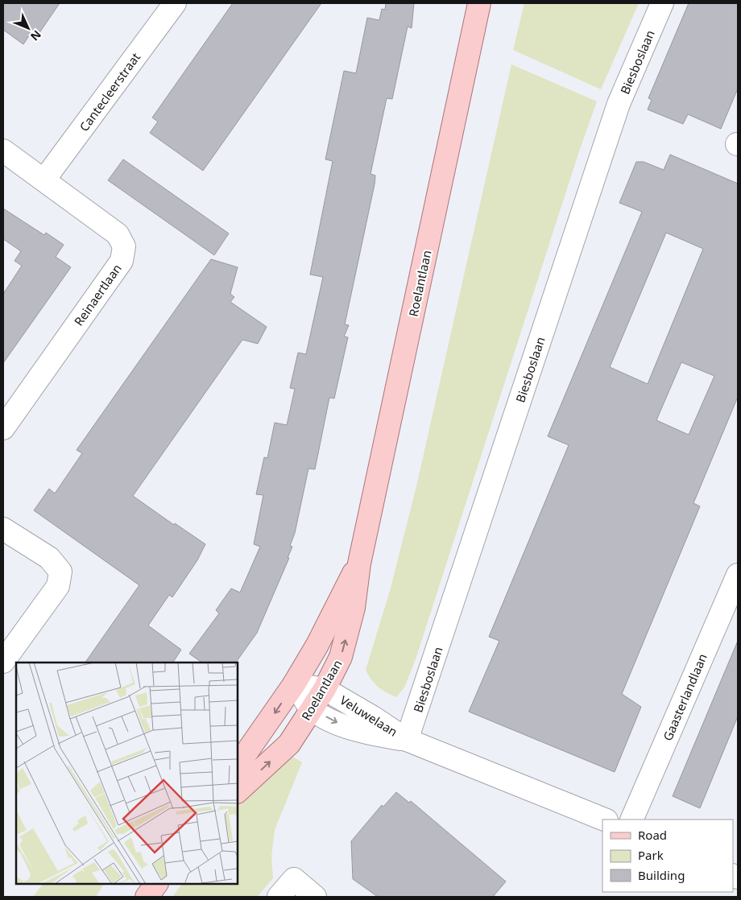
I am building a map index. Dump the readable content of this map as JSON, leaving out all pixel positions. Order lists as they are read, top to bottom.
{
  "streets": {
    "main road": ["Roelantlaan"],
    "street": [
      "Biesboslaan",
      "Cantecleerstraat",
      "Reinaertlaan",
      "Gaasterlandlaan",
      "Veluwelaan"
    ]
  },
  "crossings": [
    ["Biesboslaan", "Veluwelaan"],
    ["Cantecleerstraat", "Reinaertlaan"],
    ["Roelantlaan", "Veluwelaan"]
  ],
  "legend": ["Road", "Park", "Building"],
  "north": "bottom right"
}
